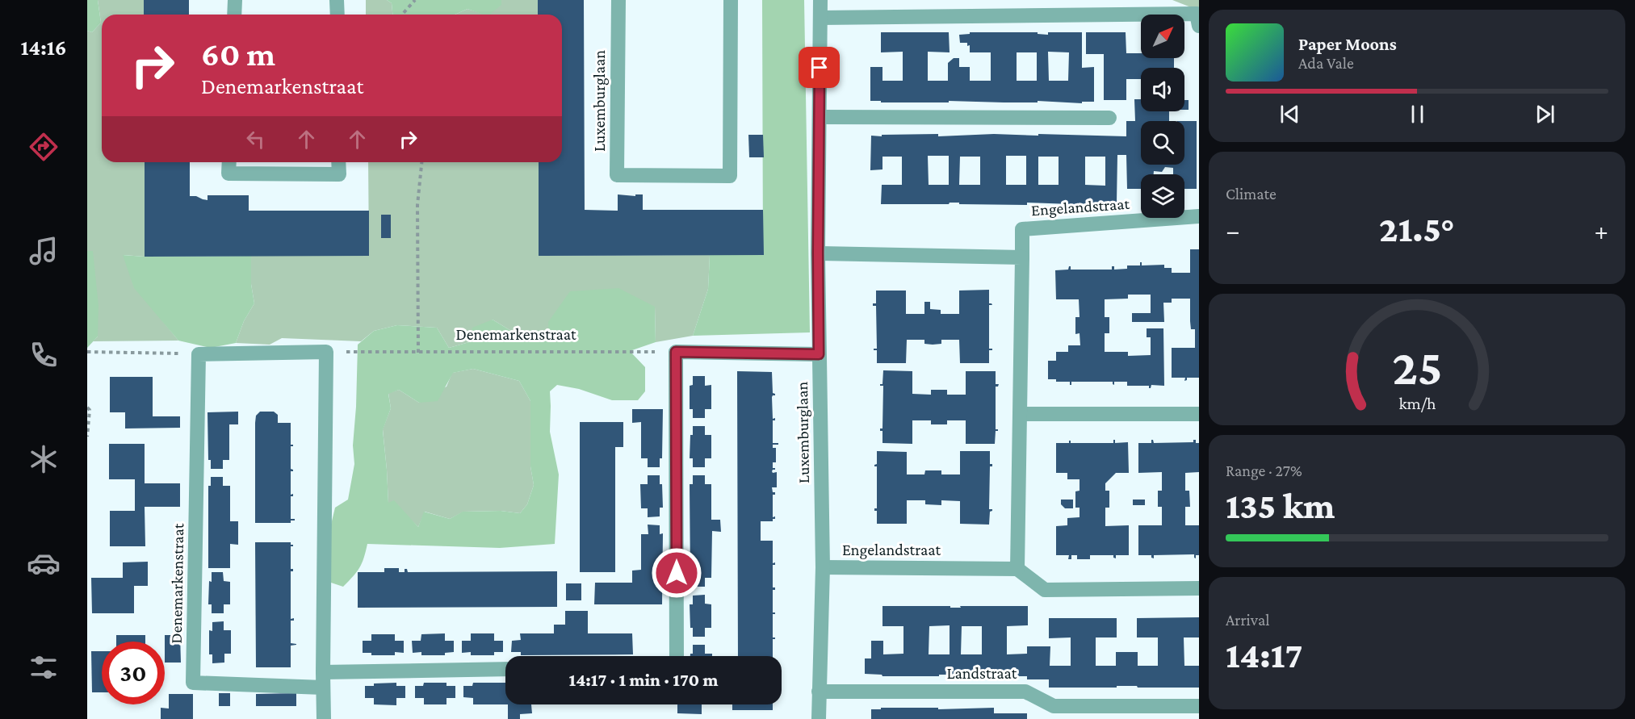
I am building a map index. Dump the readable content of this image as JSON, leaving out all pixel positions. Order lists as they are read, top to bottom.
{
  "streets": {
    "street": [
      "Luxemburglaan",
      "Engelandstraat",
      "Denemarkenstraat",
      "Landstraat"
    ]
  },
  "crossings": [
    ["Luxemburglaan", "Engelandstraat"],
    ["Luxemburglaan", "Landstraat"]
  ],
  "north": "top right",
  "page": {
    "tabs": "14:16",
    "turn": ["60 m", "Denemarkenstraat"],
    "song": ["Paper Moons", "Ada Vale"],
    "tile": [
      "Climate",
      ["Range · 27%", "135 km"],
      ["Arrival", "14:17"]
    ],
    "heat": ["−", "21.5°", "+"],
    "limit": "30",
    "trip": "14:17 · 1 min · 170 m",
    "gauge": ["25", "km/h"]
  }
}
